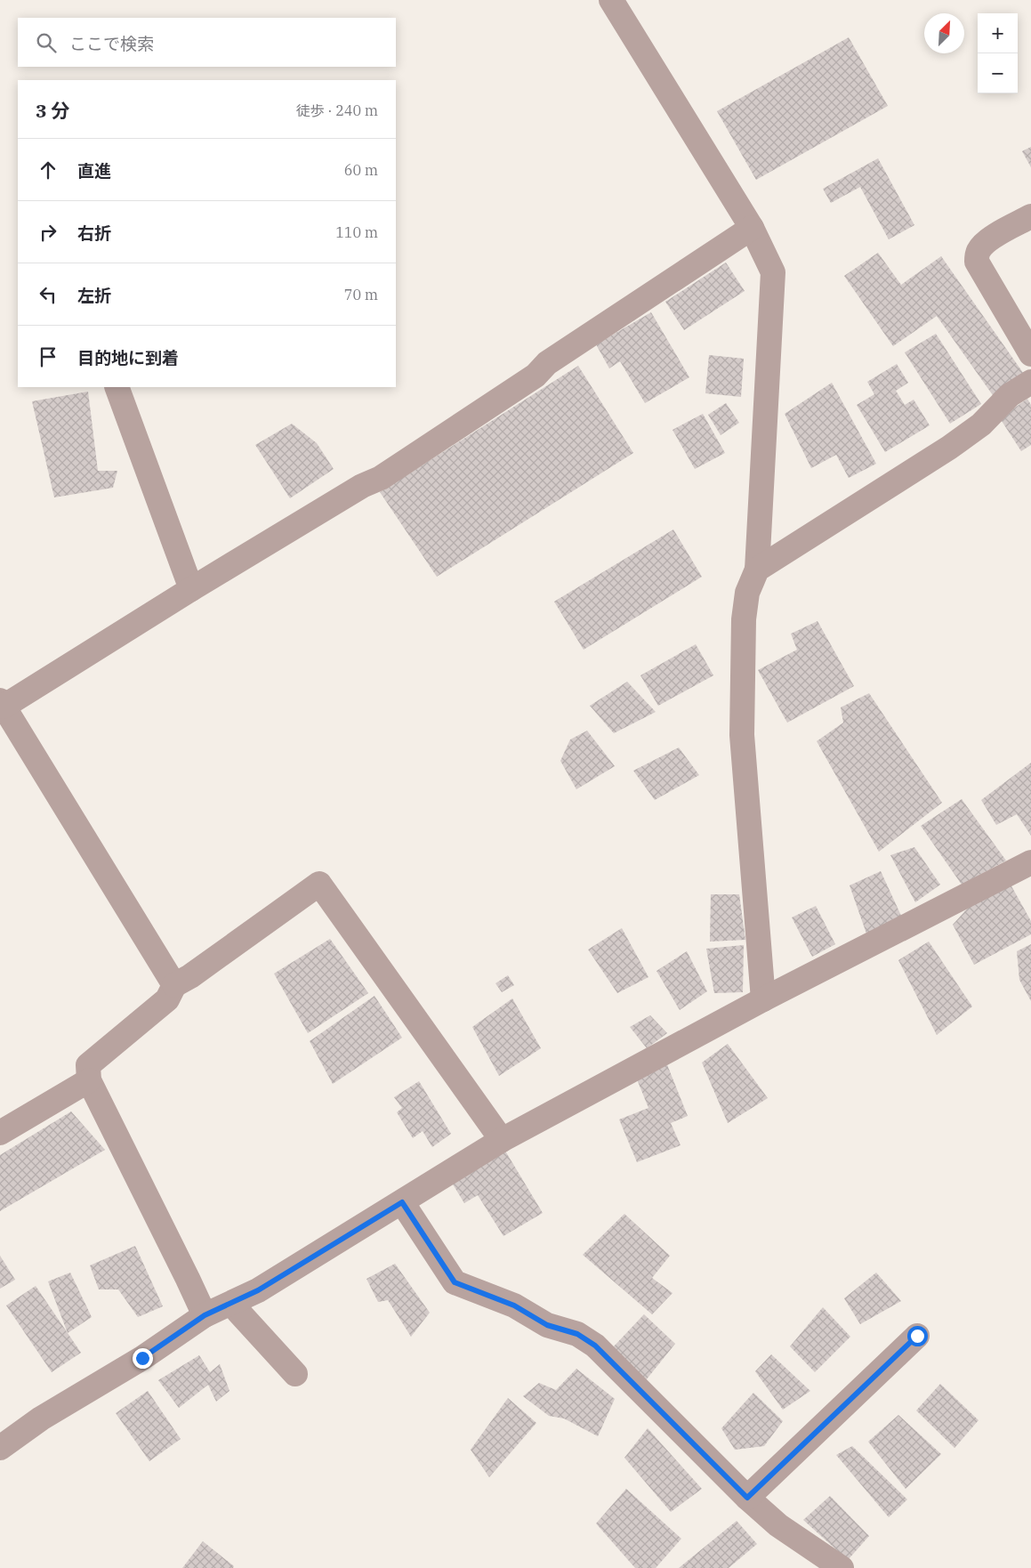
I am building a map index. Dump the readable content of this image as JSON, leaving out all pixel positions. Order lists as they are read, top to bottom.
{
  "north": "top right",
  "page": {
    "map_buttons": ["+", "−"],
    "search": "ここで検索",
    "heading": ["3 分", "徒歩 · 240 m"],
    "list": [
      ["直進", "60 m"],
      ["右折", "110 m"],
      ["左折", "70 m"],
      "目的地に到着"
    ]
  }
}
